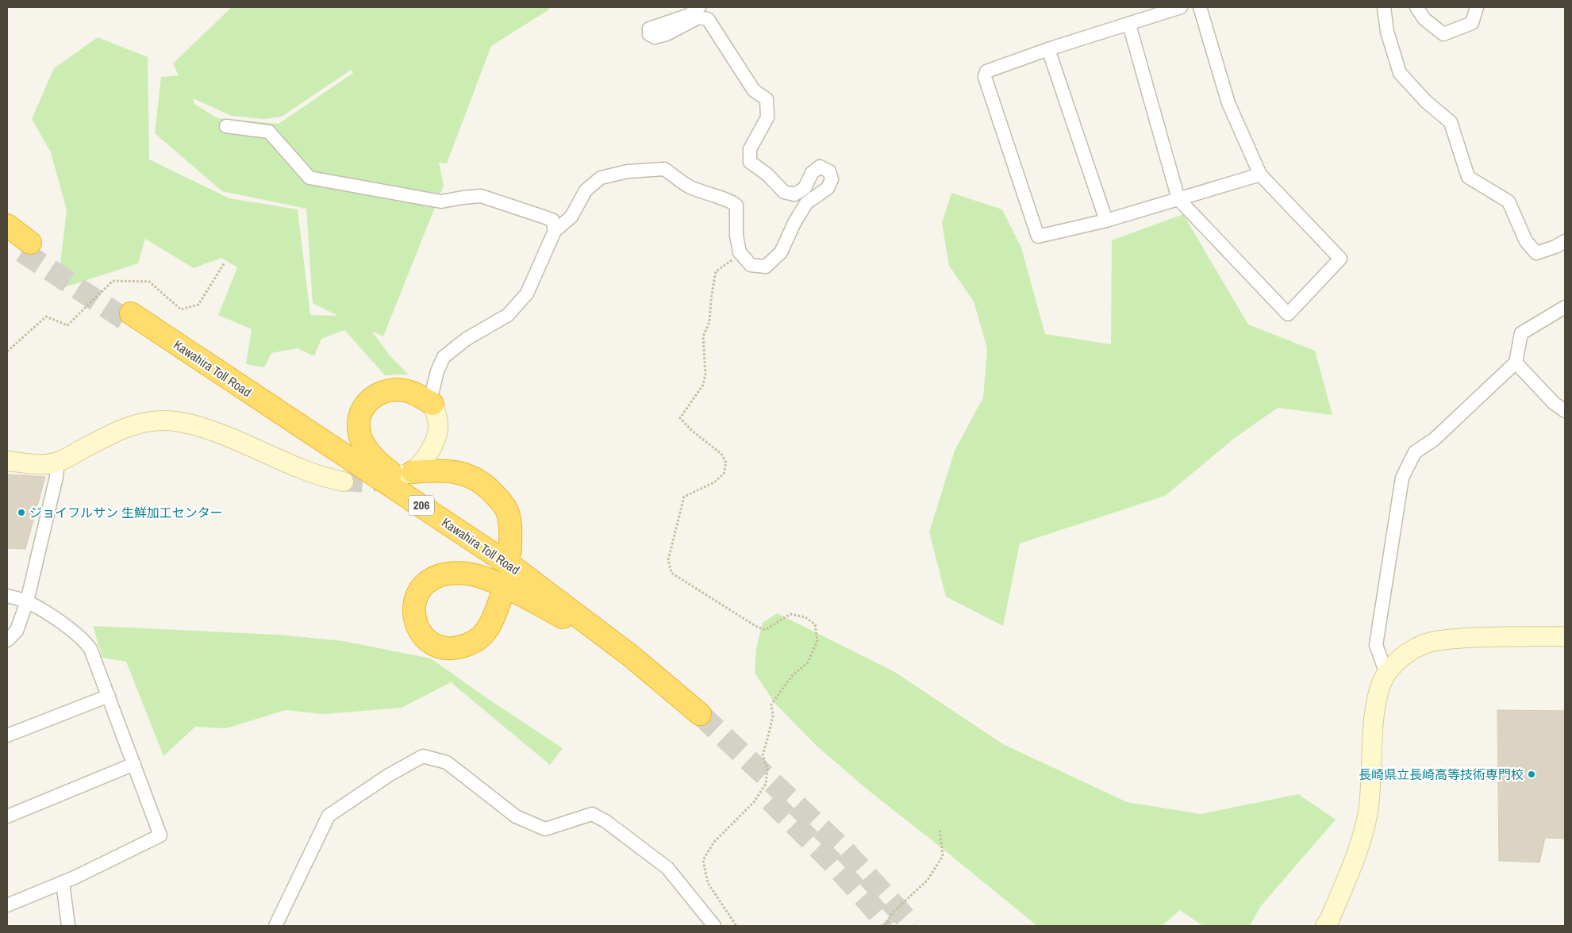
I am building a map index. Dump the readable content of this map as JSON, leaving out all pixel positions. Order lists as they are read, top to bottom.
{
  "streets": {
    "highway": ["Kawahira Toll Road", "206"]
  },
  "places": ["ジョイフルサン 生鮮加工センター", "長崎県立長崎高等技術専門校"]
}
